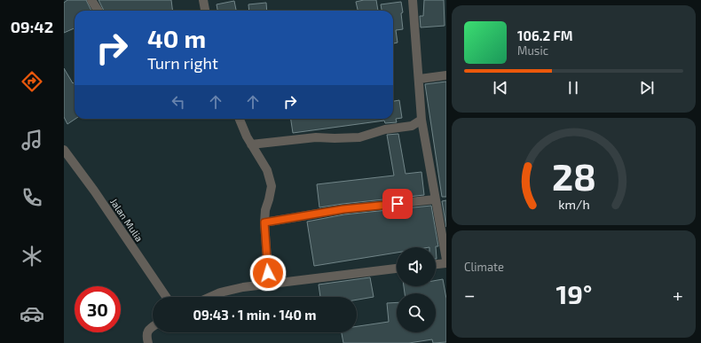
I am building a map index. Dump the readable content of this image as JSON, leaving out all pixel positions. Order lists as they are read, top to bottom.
{
  "streets": {
    "street": ["Jalan Mulia"]
  },
  "page": {
    "tabs": "09:42",
    "turn": ["40 m", "Turn right"],
    "song": ["106.2 FM", "Music"],
    "tile": "Climate",
    "heat": ["−", "19°", "+"],
    "limit": "30",
    "trip": "09:43 · 1 min · 140 m",
    "gauge": ["28", "km/h"]
  }
}
